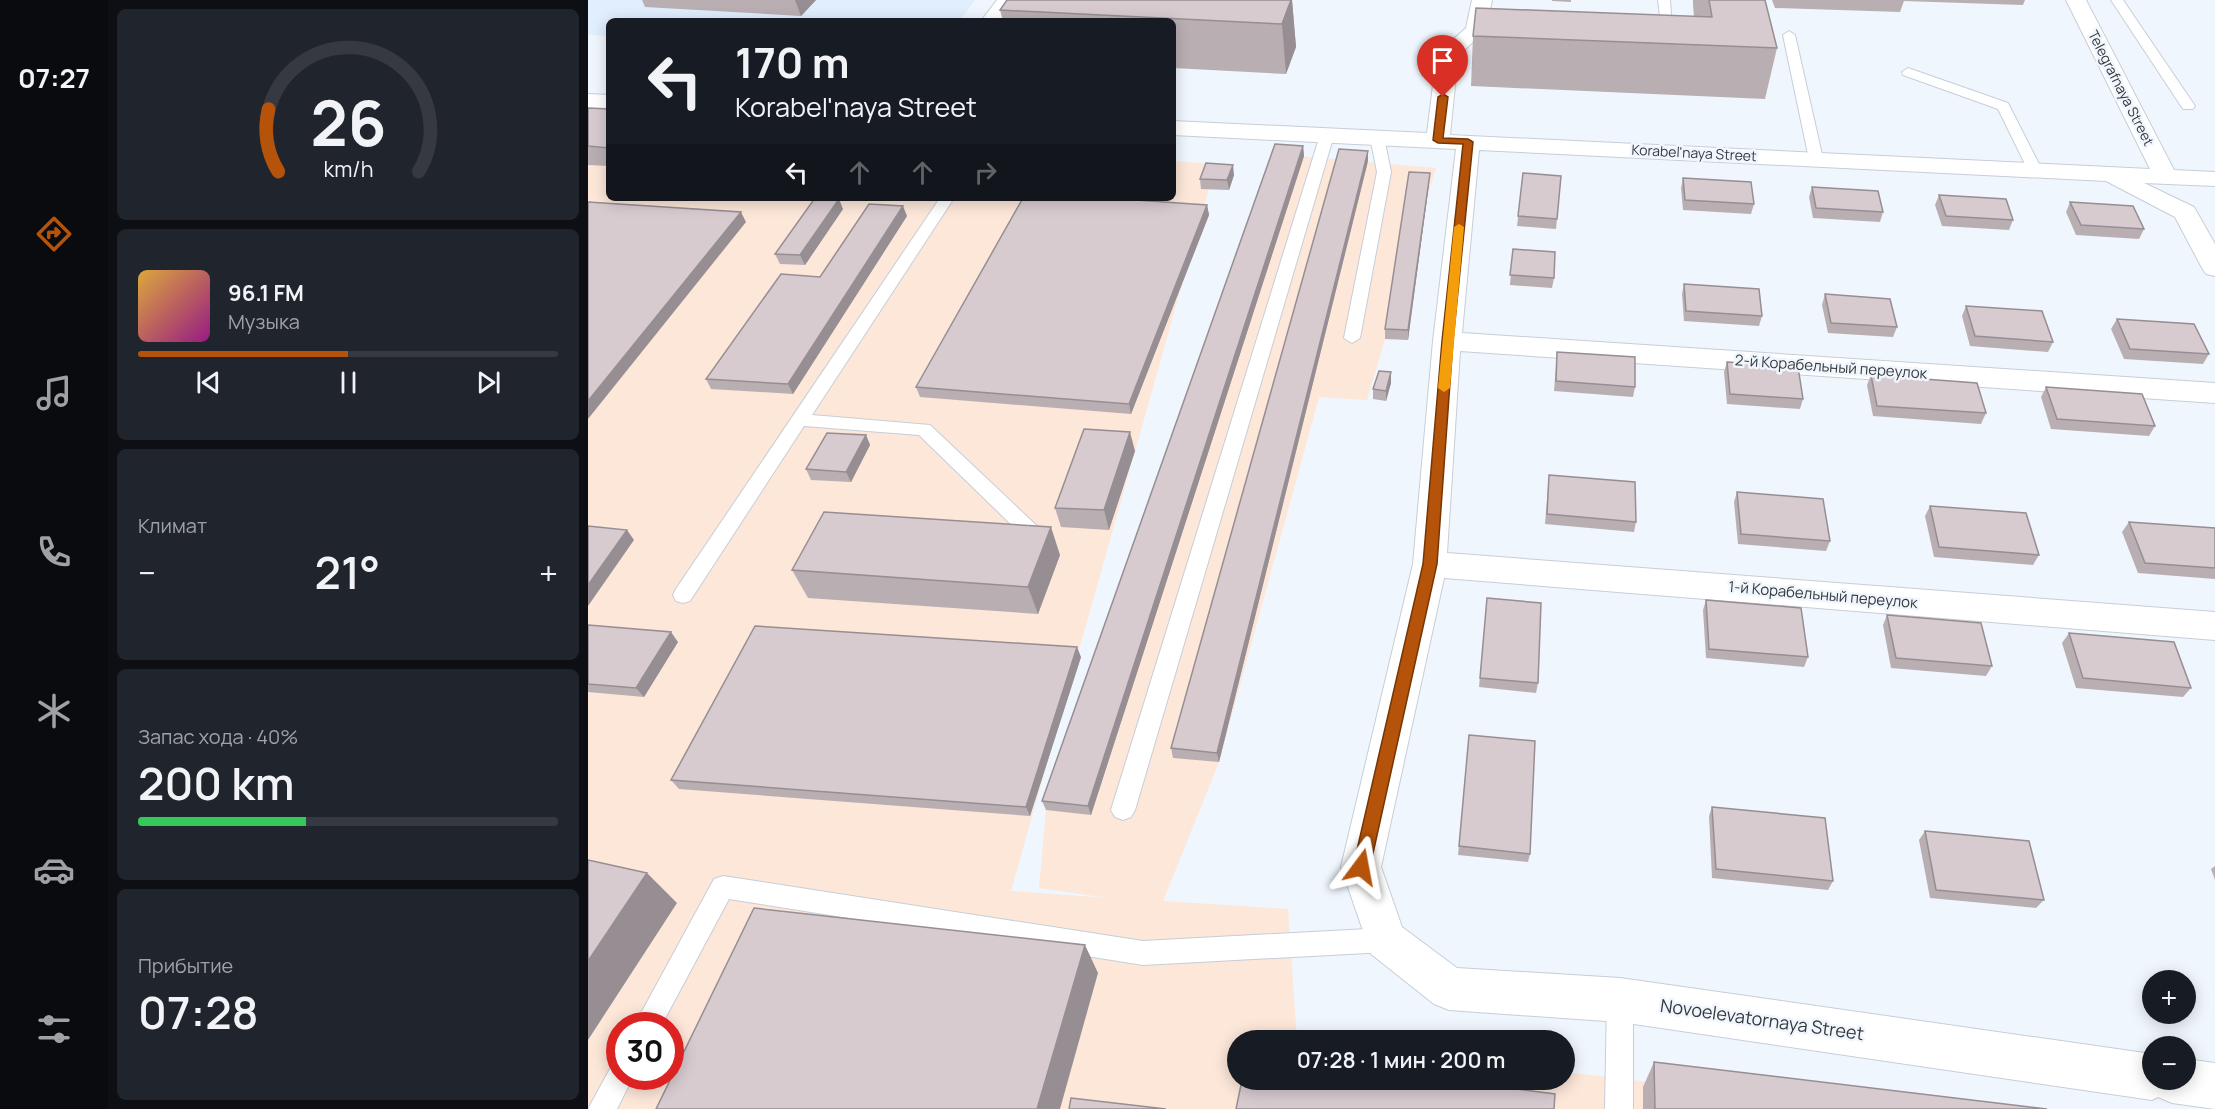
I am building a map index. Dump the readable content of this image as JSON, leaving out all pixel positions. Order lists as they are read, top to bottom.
{
  "streets": {
    "street": [
      "Telegrafnaya Street",
      "Korabel'naya Street",
      "2-й Корабельный переулок",
      "1-й Корабельный переулок",
      "Novoelevatornaya Street"
    ]
  },
  "crossings": [
    ["Telegrafnaya Street", "Korabel'naya Street"]
  ],
  "page": {
    "tabs": "07:27",
    "turn": ["170 m", "Korabel'naya Street"],
    "song": ["96.1 FM", "Музыка"],
    "tile": [
      "Климат",
      ["Запас хода · 40%", "200 km"],
      ["Прибытие", "07:28"]
    ],
    "heat": ["−", "21°", "+"],
    "map_buttons": ["+", "−"],
    "limit": "30",
    "trip": "07:28 · 1 мин · 200 m",
    "gauge": ["26", "km/h"]
  }
}
